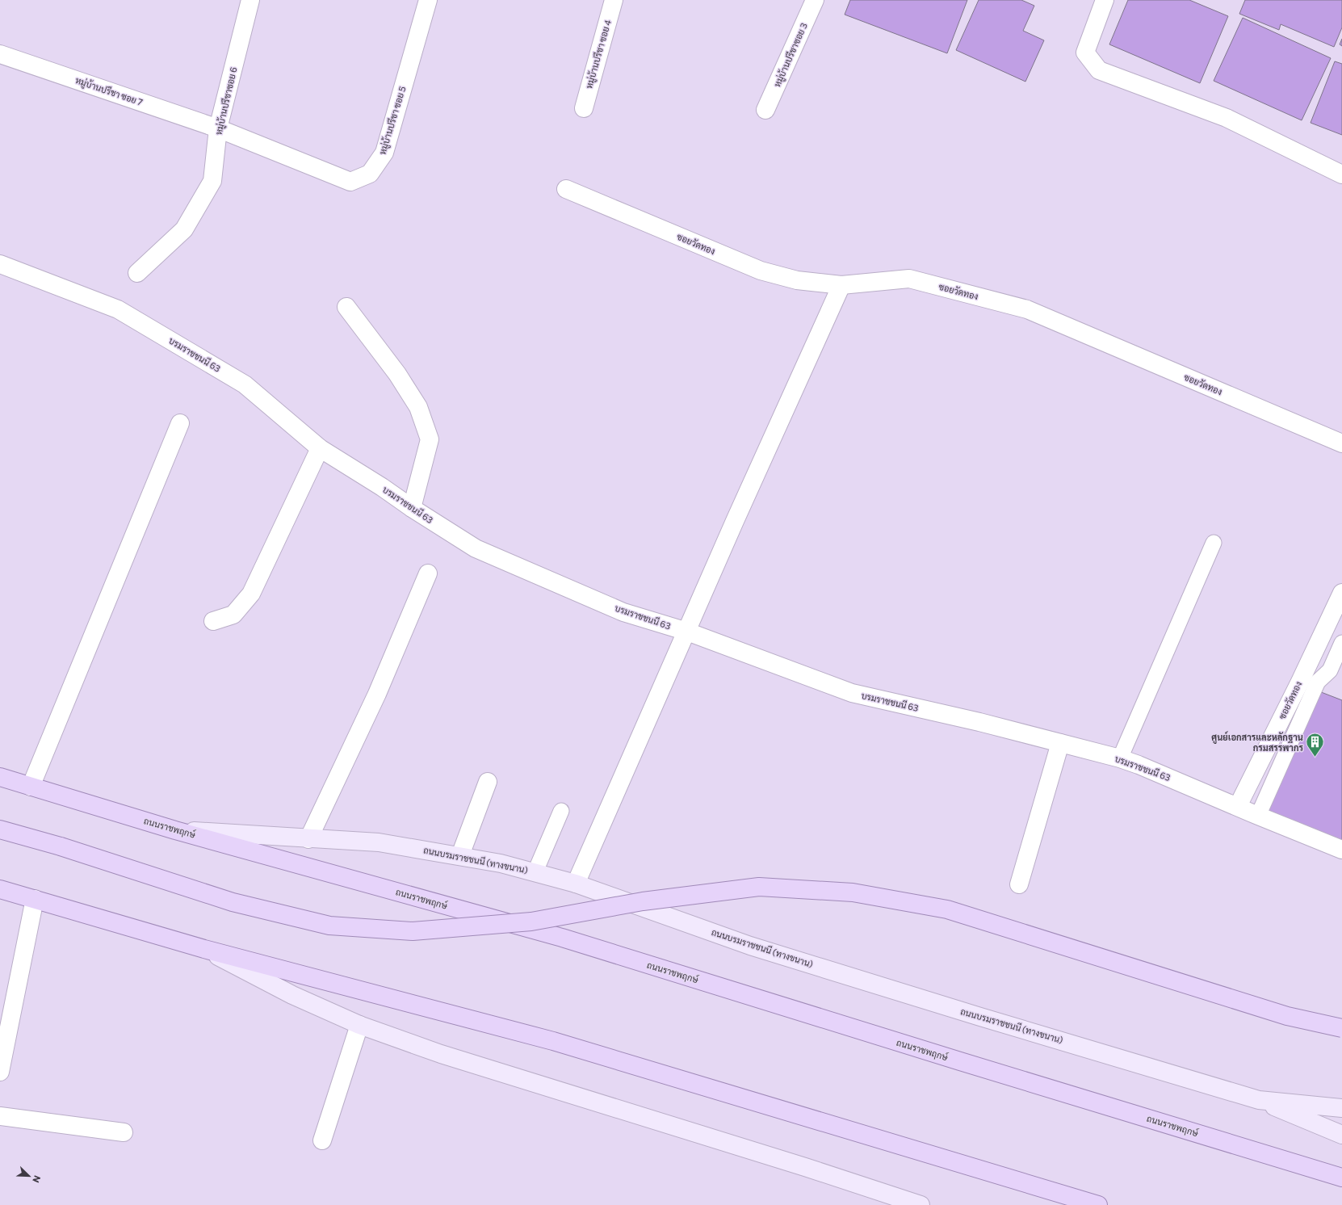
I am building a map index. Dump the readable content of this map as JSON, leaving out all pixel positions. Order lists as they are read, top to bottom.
{
  "streets": {
    "main road": ["ถนนราชพฤกษ์", "ถนนบรมราชชนนี (ทางขนาน)"],
    "street": [
      "หมู่บ้านปรีชา ซอย 4",
      "หมู่บ้านปรีชาซอย 3",
      "หมู่บ้านปรีชา ซอย 7",
      "หมู่บ้านปรีชาซอย 6",
      "หมู่บ้านปรีชา ซอย 5",
      "ซอยวัดทอง",
      "บรมราชชนนี 63"
    ]
  },
  "crossings": [
    ["หมู่บ้านปรีชา ซอย 7", "หมู่บ้านปรีชาซอย 6"],
    ["หมู่บ้านปรีชา ซอย 7", "หมู่บ้านปรีชา ซอย 5"],
    ["หมู่บ้านปรีชาซอย 6", "หมู่บ้านปรีชา ซอย 5"],
    ["ซอยวัดทอง", "บรมราชชนนี 63"],
    ["ถนนราชพฤกษ์", "ถนนบรมราชชนนี (ทางขนาน)"]
  ],
  "places": {
    "building": ["ศูนย์เอกสารและหลักฐาน กรมสรรพากร"]
  },
  "north": "bottom right"
}
